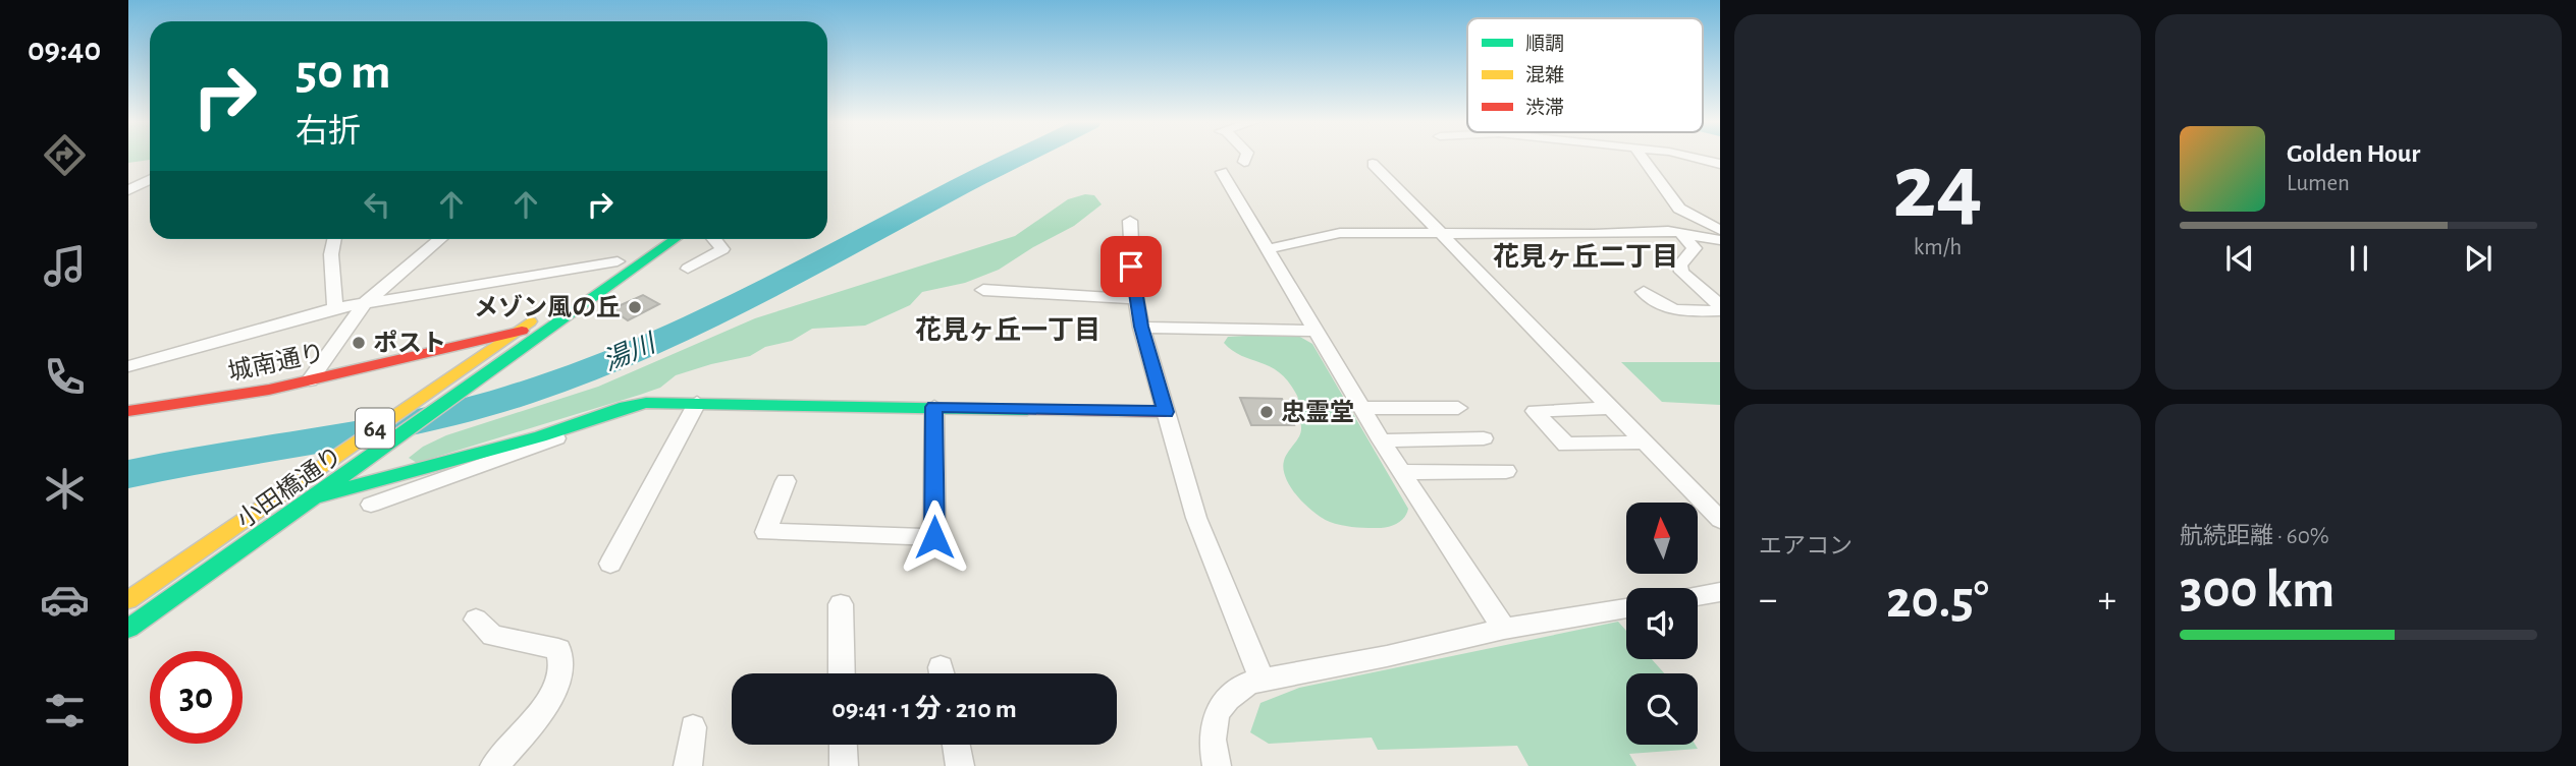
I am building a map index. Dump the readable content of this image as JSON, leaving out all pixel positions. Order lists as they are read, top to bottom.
{
  "streets": {
    "main road": ["城南通り", "64", "小田橋通り"]
  },
  "crossings": [
    ["城南通り", "小田橋通り"]
  ],
  "districts": ["花見ヶ丘二丁目", "花見ヶ丘一丁目"],
  "water": ["湯川"],
  "places": ["メゾン風の丘", "ポスト", "忠霊堂"],
  "legend": ["順調", "混雑", "渋滞"],
  "north": "top",
  "page": {
    "tabs": "09:40",
    "tile": [
      ["24", "km/h"],
      "エアコン",
      ["航続距離 · 60%", "300 km"]
    ],
    "turn": ["50 m", "右折"],
    "song": ["Golden Hour", "Lumen"],
    "heat": ["−", "20.5°", "+"],
    "limit": "30",
    "trip": "09:41 · 1 分 · 210 m"
  }
}
